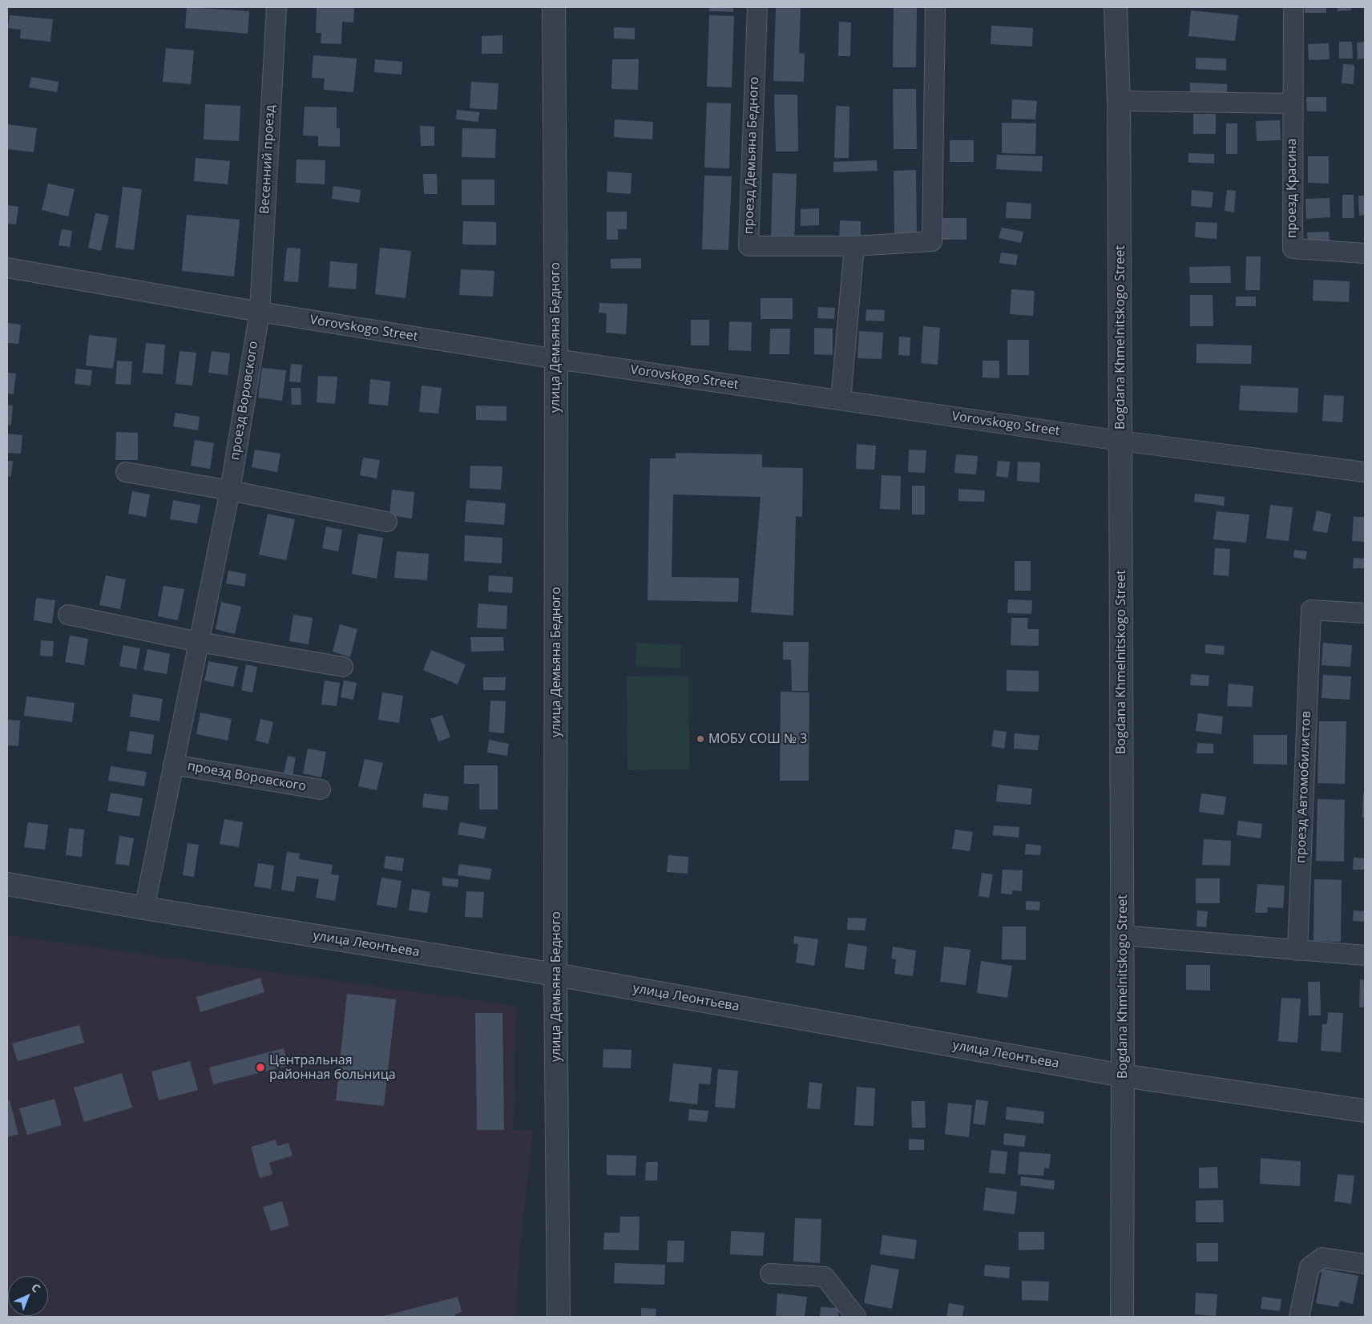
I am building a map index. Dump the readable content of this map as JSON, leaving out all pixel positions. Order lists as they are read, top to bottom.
{
  "streets": {
    "street": [
      "проезд Демьяна Бедного",
      "Весенний проезд",
      "проезд Красина",
      "Vorovskogo Street",
      "улица Демьяна Бедного",
      "Bogdana Khmelnitskogo Street",
      "проезд Воровского",
      "проезд Автомобилистов",
      "улица Леонтьева"
    ]
  },
  "crossings": [
    ["Весенний проезд", "Vorovskogo Street"],
    ["Весенний проезд", "проезд Воровского"],
    ["Vorovskogo Street", "улица Демьяна Бедного"],
    ["Vorovskogo Street", "Bogdana Khmelnitskogo Street"],
    ["Vorovskogo Street", "проезд Воровского"],
    ["улица Демьяна Бедного", "улица Леонтьева"],
    ["Bogdana Khmelnitskogo Street", "улица Леонтьева"],
    ["проезд Воровского", "улица Леонтьева"]
  ],
  "places": ["МОБУ СОШ № 3", "Центральная районная больница"],
  "north": "top right"
}
